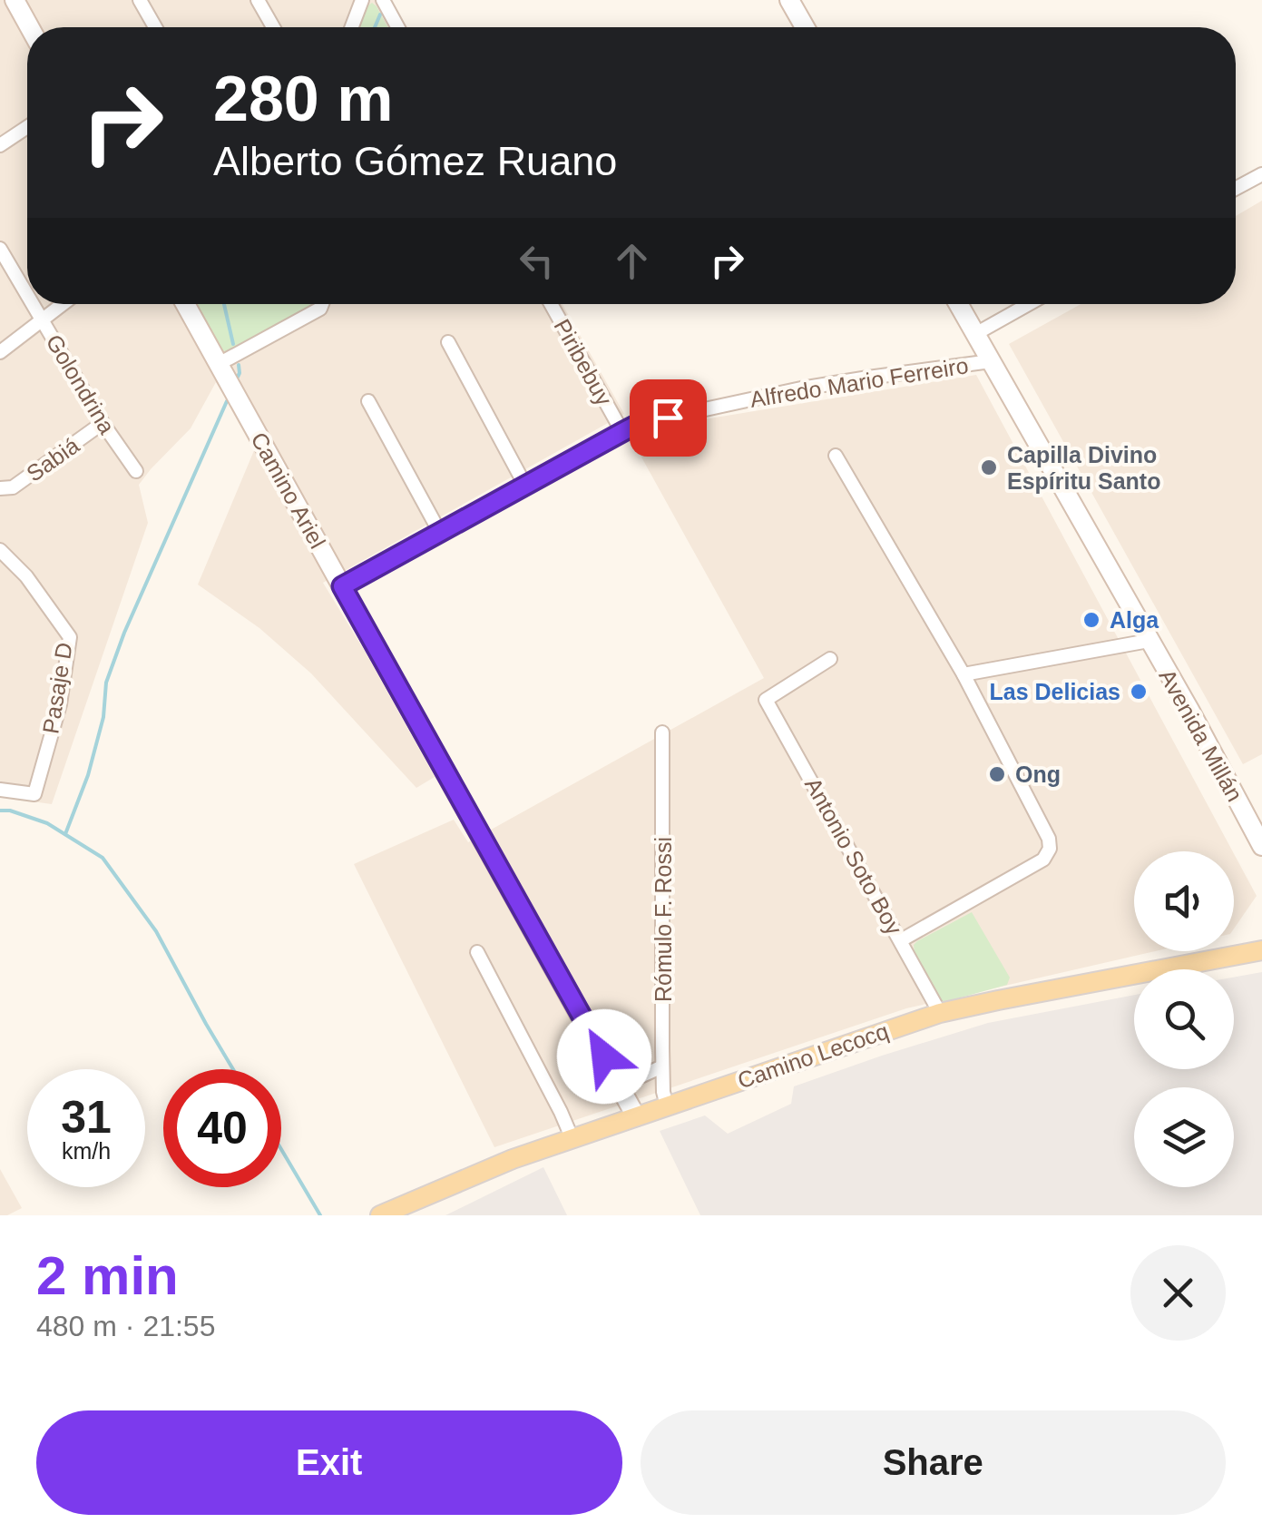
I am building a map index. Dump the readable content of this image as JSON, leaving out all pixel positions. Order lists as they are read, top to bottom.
{
  "streets": {
    "main road": ["Camino Lecocq"],
    "street": [
      "Piribebuy",
      "Alfredo Mario Ferreiro",
      "Golondrina",
      "Sabiá",
      "Camino Ariel",
      "Pasaje D",
      "Avenida Millán",
      "Antonio Soto Boy",
      "Rómulo F. Rossi"
    ]
  },
  "crossings": [
    ["Piribebuy", "Alfredo Mario Ferreiro"],
    ["Alfredo Mario Ferreiro", "Camino Ariel"],
    ["Alfredo Mario Ferreiro", "Avenida Millán"],
    ["Golondrina", "Sabiá"],
    ["Camino Ariel", "Camino Lecocq"],
    ["Antonio Soto Boy", "Camino Lecocq"],
    ["Rómulo F. Rossi", "Camino Lecocq"]
  ],
  "places": [
    "Capilla Divino Espíritu Santo",
    "Alga",
    "Las Delicias",
    "Ong"
  ],
  "page": {
    "turn": ["280 m", "Alberto Gómez Ruano"],
    "speed": "31 km/h",
    "limit": "40",
    "heading": ["2 min", "480 m · 21:55"],
    "buttons": ["Exit", "Share"]
  }
}
